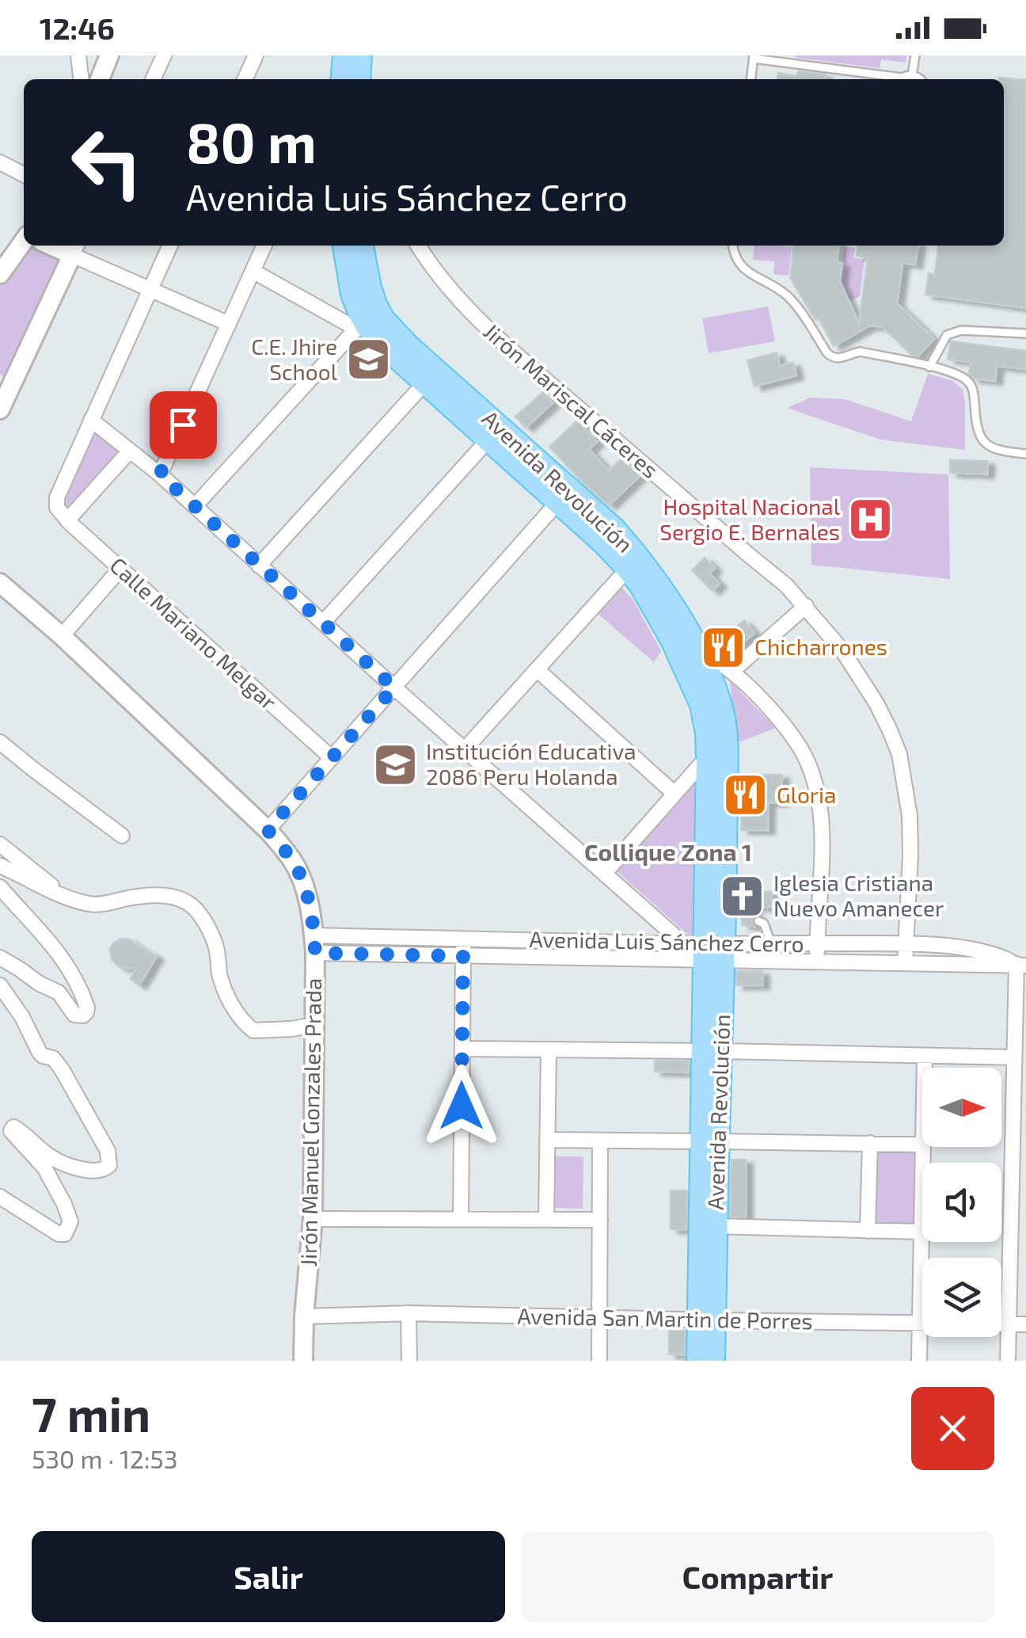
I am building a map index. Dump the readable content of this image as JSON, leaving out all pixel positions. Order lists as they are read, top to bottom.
{
  "streets": {
    "main road": ["Avenida Revolución"],
    "street": [
      "Jirón Mariscal Cáceres",
      "Calle Mariano Melgar",
      "Avenida Luis Sánchez Cerro",
      "Jirón Manuel Gonzales Prada",
      "Avenida San Martin de Porres"
    ]
  },
  "crossings": [
    ["Jirón Mariscal Cáceres", "Avenida Luis Sánchez Cerro"],
    ["Avenida Revolución", "Avenida Luis Sánchez Cerro"],
    ["Avenida Revolución", "Avenida San Martin de Porres"],
    ["Avenida Luis Sánchez Cerro", "Jirón Manuel Gonzales Prada"],
    ["Jirón Manuel Gonzales Prada", "Avenida San Martin de Porres"]
  ],
  "districts": ["Collique Zona 1"],
  "places": {
    "school or university": ["C.E. Jhire School", "Institución Educativa 2086 Peru Holanda"],
    "hospital": ["Hospital Nacional Sergio E. Bernales"],
    "restaurant": ["Chicharrones", "Gloria"],
    "church": ["Iglesia Cristiana Nuevo Amanecer"]
  },
  "north": "right",
  "page": {
    "status": "12:46",
    "turn": ["80 m", "Avenida Luis Sánchez Cerro"],
    "heading": ["7 min", "530 m · 12:53"],
    "buttons": ["Salir", "Compartir"]
  }
}
